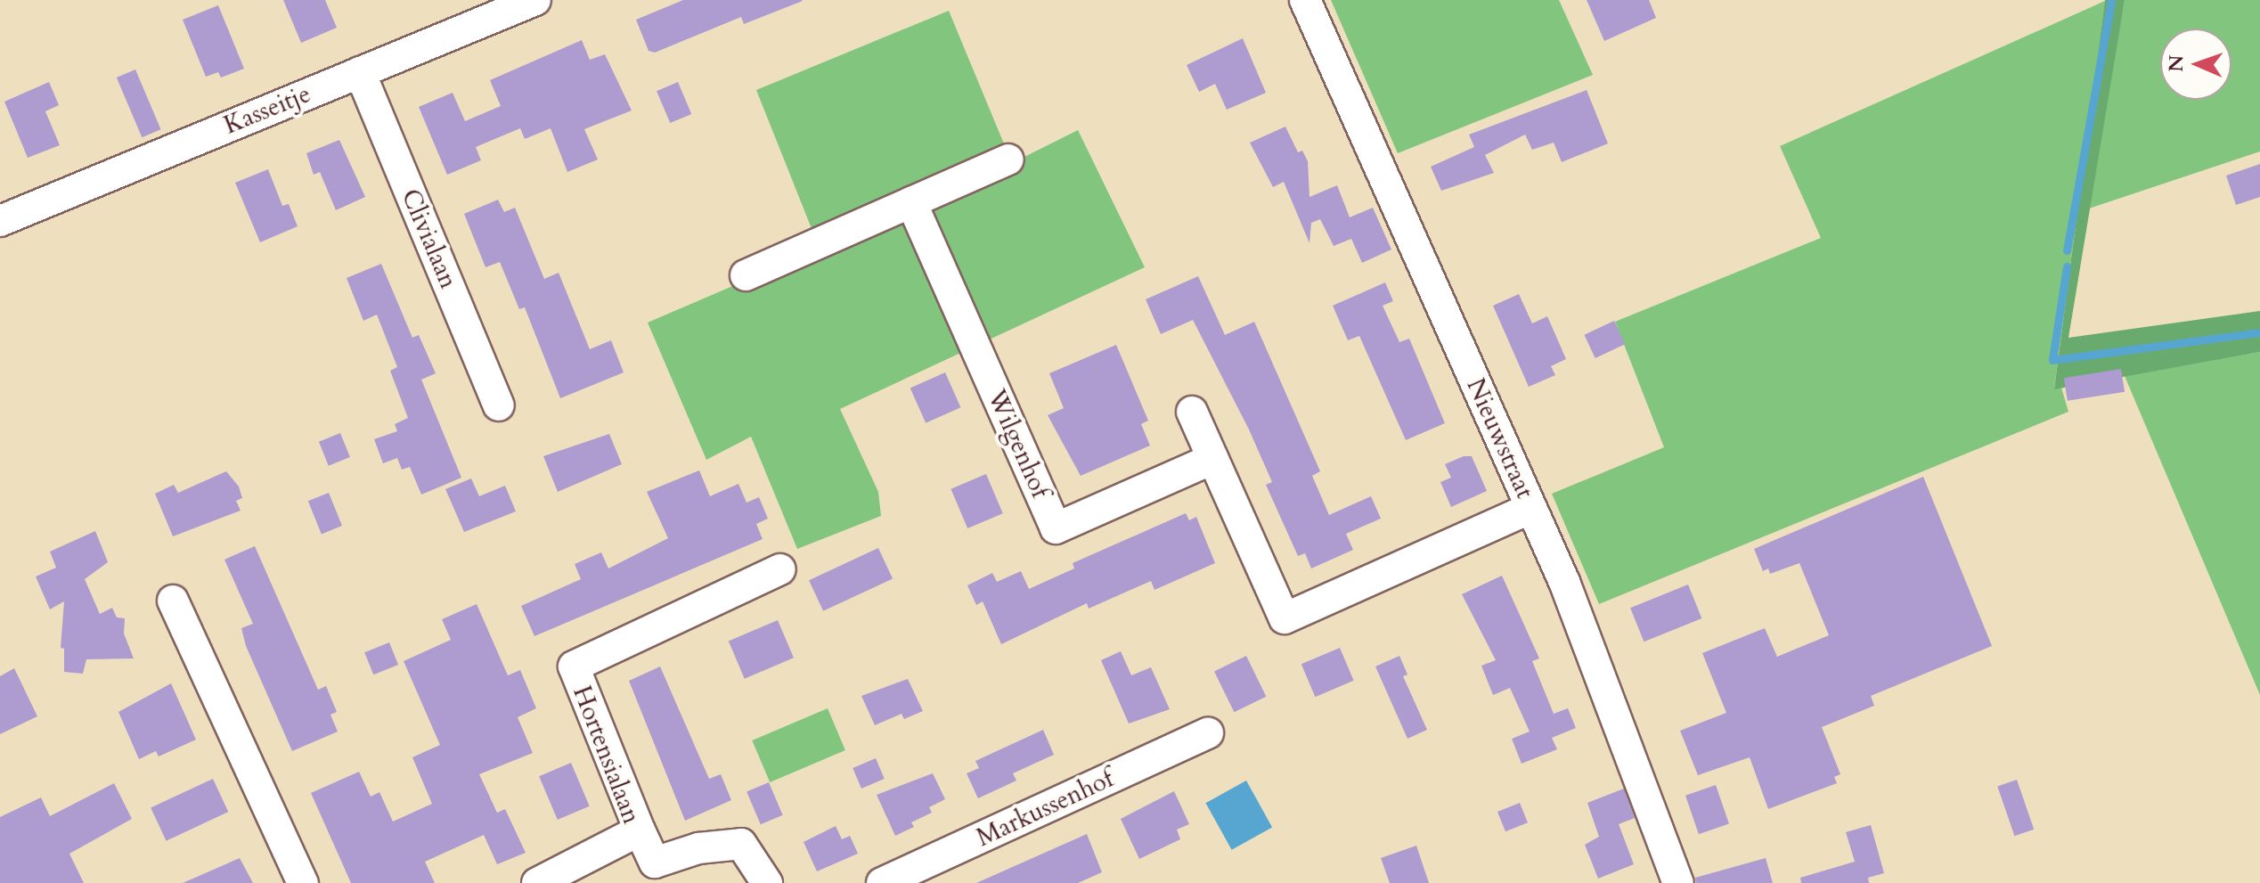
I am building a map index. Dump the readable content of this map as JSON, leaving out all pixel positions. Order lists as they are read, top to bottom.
{
  "streets": {
    "street": [
      "Kasseitje",
      "Clivialaan",
      "Nieuwstraat",
      "Wilgenhof",
      "Hortensialaan",
      "Markussenhof"
    ]
  },
  "crossings": [
    ["Kasseitje", "Clivialaan"]
  ],
  "north": "left"
}
